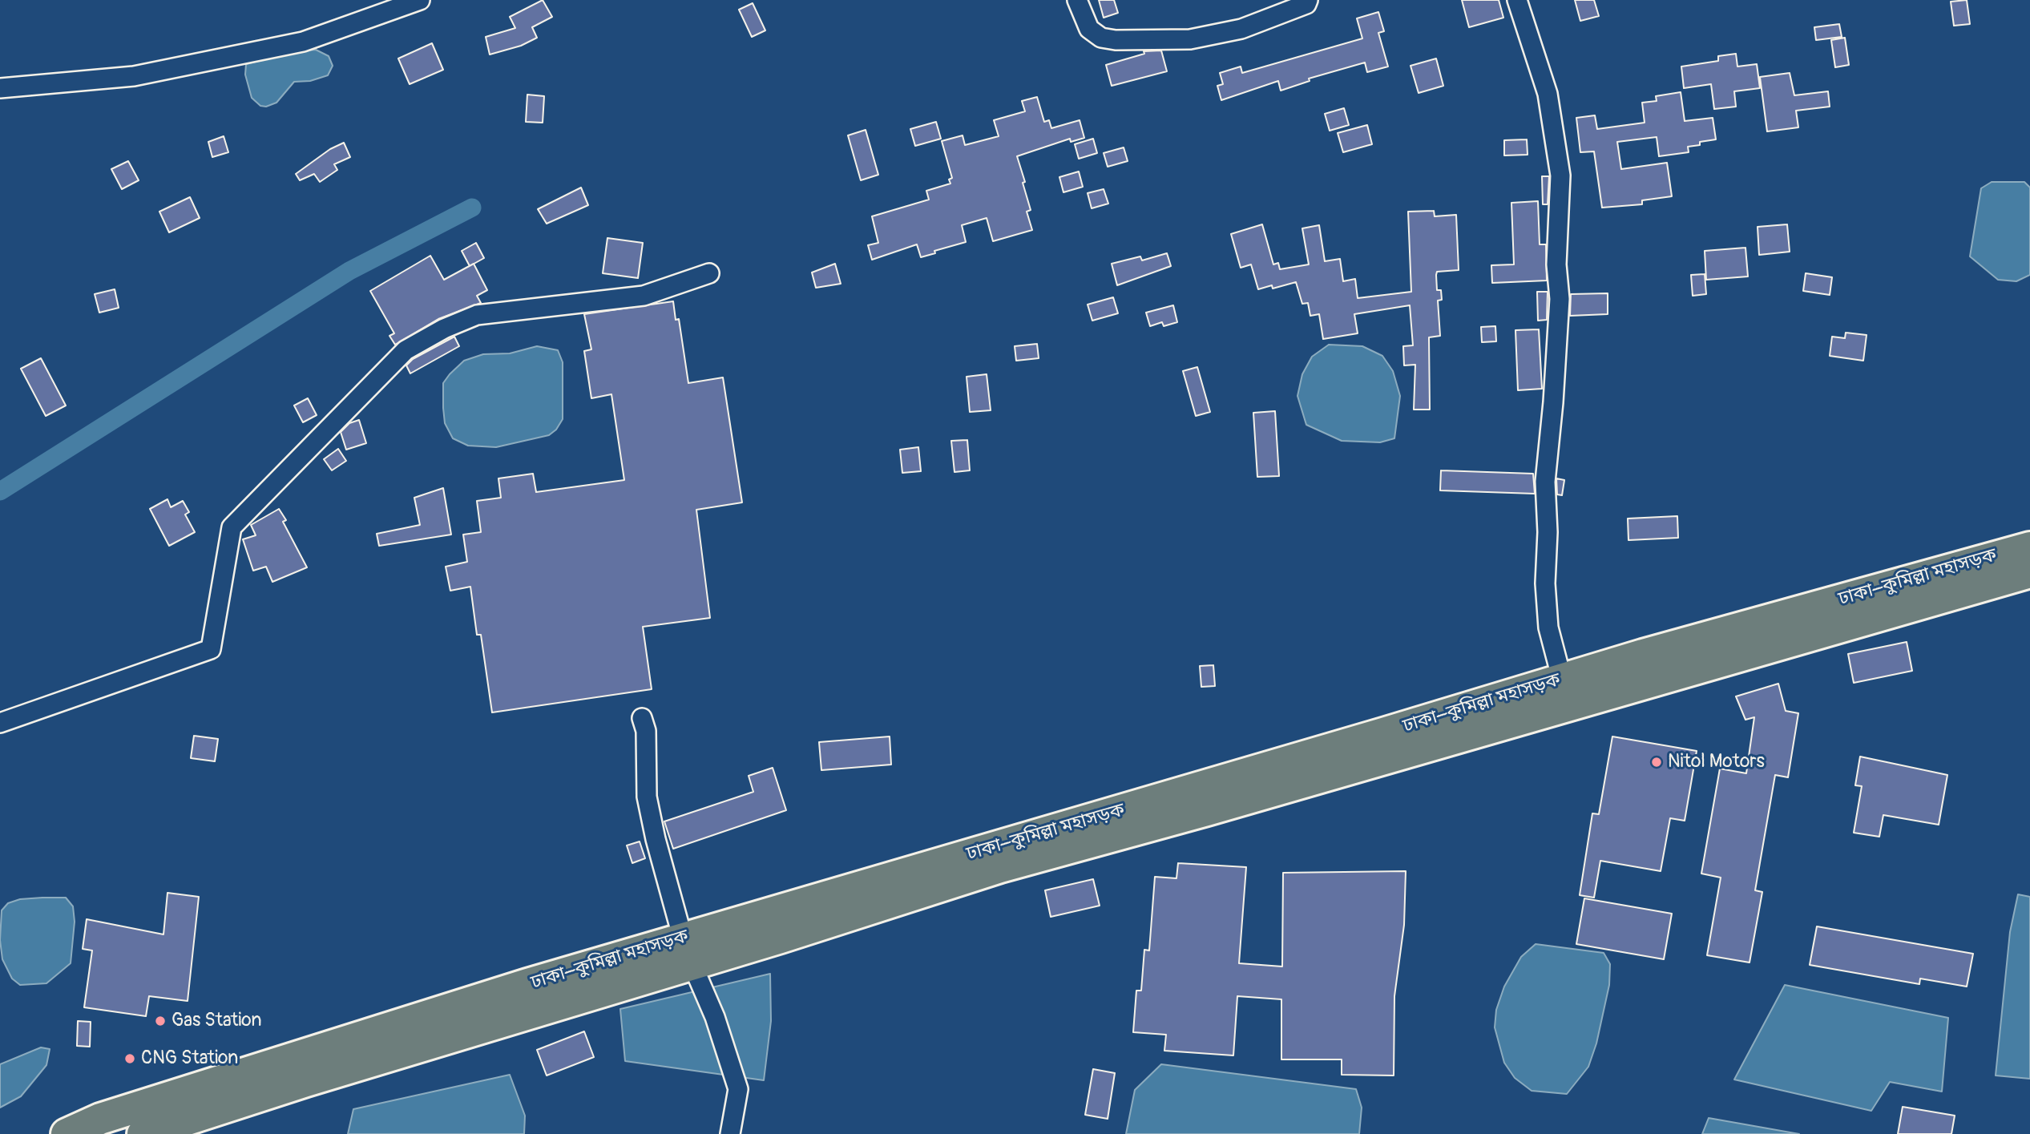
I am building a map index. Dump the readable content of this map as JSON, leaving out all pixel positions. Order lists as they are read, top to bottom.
{
  "streets": {
    "highway": ["ঢাকা–কুমিল্লা মহাসড়ক"]
  },
  "places": ["Nitol Motors", "Gas Station", "CNG Station"]
}
